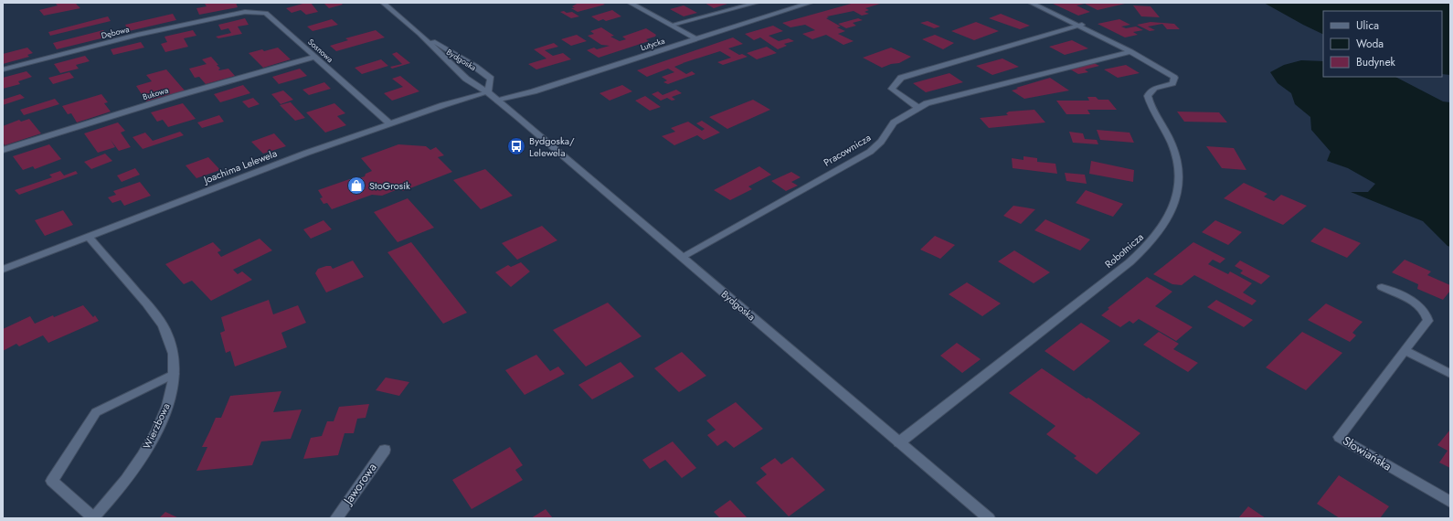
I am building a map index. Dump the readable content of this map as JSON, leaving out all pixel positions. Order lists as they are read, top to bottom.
{
  "streets": {
    "street": [
      "Dębowa",
      "Lutycka",
      "Sosnowa",
      "Bydgoska",
      "Bukowa",
      "Pracownicza",
      "Joachima Lelewela",
      "Robotnicza",
      "Wierzbowa",
      "Słowiańska",
      "Jaworowa"
    ]
  },
  "crossings": [
    ["Dębowa", "Sosnowa"],
    ["Lutycka", "Bydgoska"],
    ["Sosnowa", "Bukowa"],
    ["Sosnowa", "Joachima Lelewela"],
    ["Bydgoska", "Pracownicza"],
    ["Bydgoska", "Joachima Lelewela"],
    ["Bydgoska", "Robotnicza"],
    ["Pracownicza", "Robotnicza"],
    ["Joachima Lelewela", "Wierzbowa"]
  ],
  "places": {
    "bus stop": ["Bydgoska/ Lelewela"],
    "shop": ["StoGrosik"]
  },
  "legend": ["Ulica", "Woda", "Budynek"]
}
